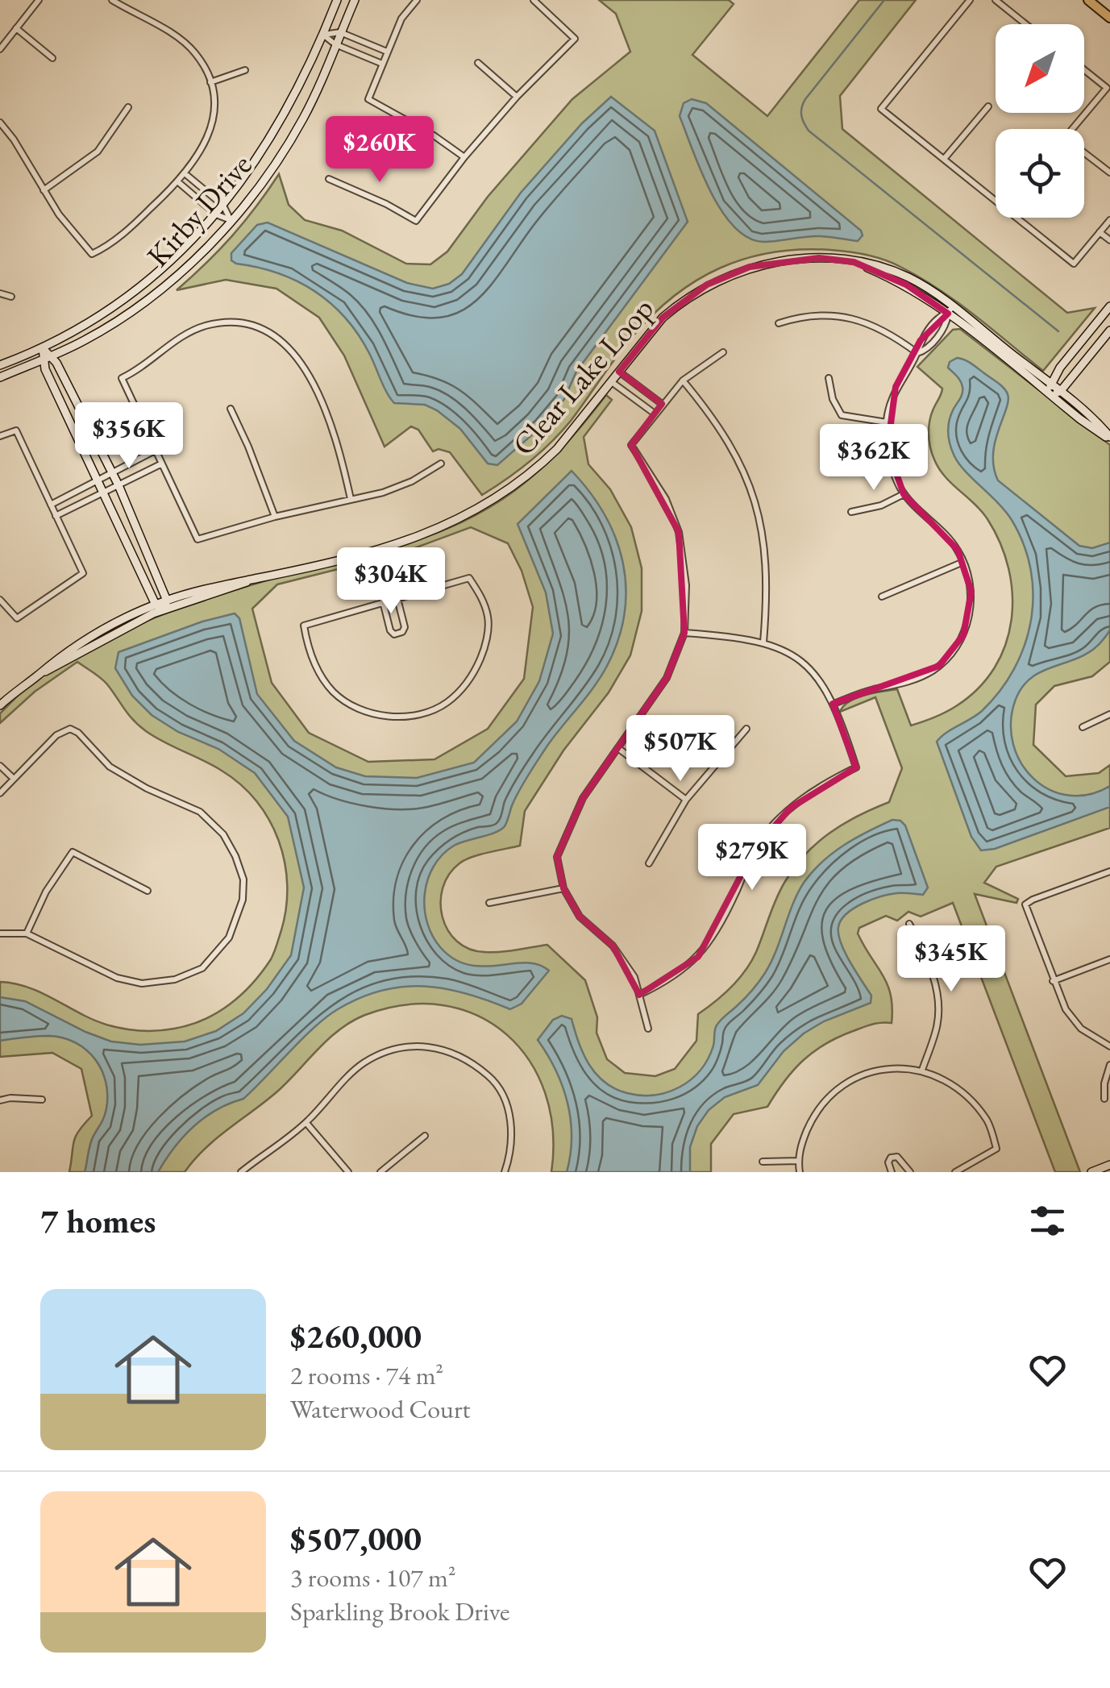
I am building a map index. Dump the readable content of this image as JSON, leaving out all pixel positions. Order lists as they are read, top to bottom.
{
  "streets": {
    "street": ["Kirby Drive", "Clear Lake Loop"]
  },
  "north": "bottom left",
  "page": {
    "price": [
      "$260K",
      "$356K",
      "$362K",
      "$304K",
      "$507K",
      "$279K",
      "$345K"
    ],
    "heading": "7 homes",
    "list": [
      {
        "name": "$260,000",
        "note": "2 rooms · 74 m² · Waterwood Court"
      },
      {
        "name": "$507,000",
        "note": "3 rooms · 107 m² · Sparkling Brook Drive"
      }
    ]
  }
}
